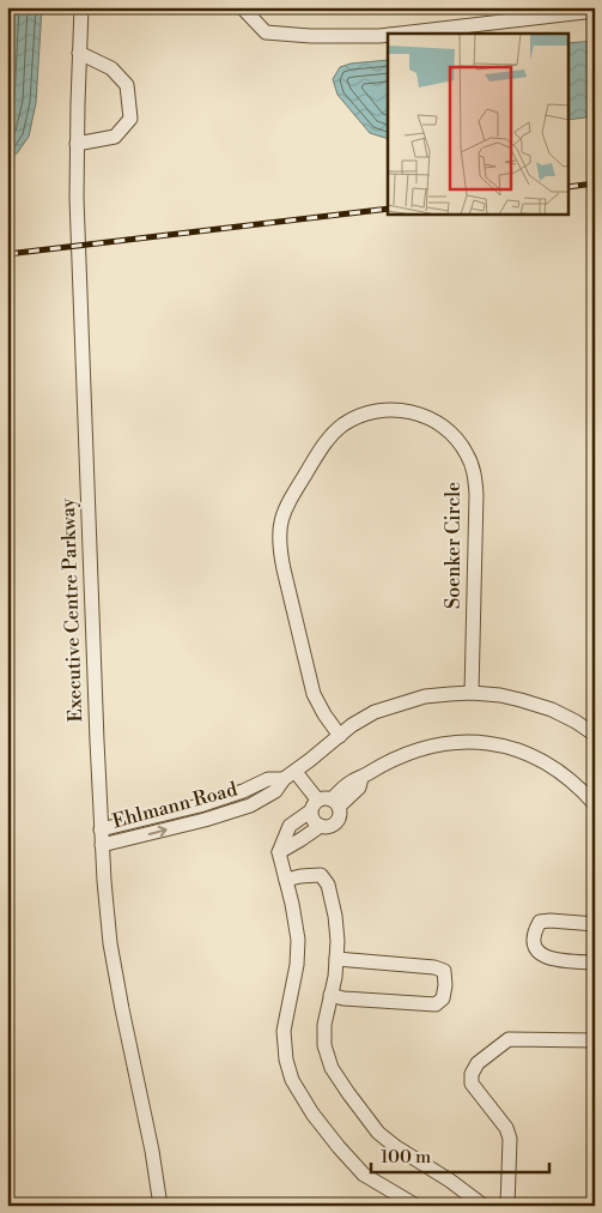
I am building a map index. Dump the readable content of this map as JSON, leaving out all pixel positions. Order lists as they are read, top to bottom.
{
  "streets": {
    "street": ["Soenker Circle", "Executive Centre Parkway", "Ehlmann Road"]
  },
  "crossings": [
    ["Soenker Circle", "Ehlmann Road"],
    ["Executive Centre Parkway", "Ehlmann Road"]
  ],
  "scale_bar": "100 m"
}
